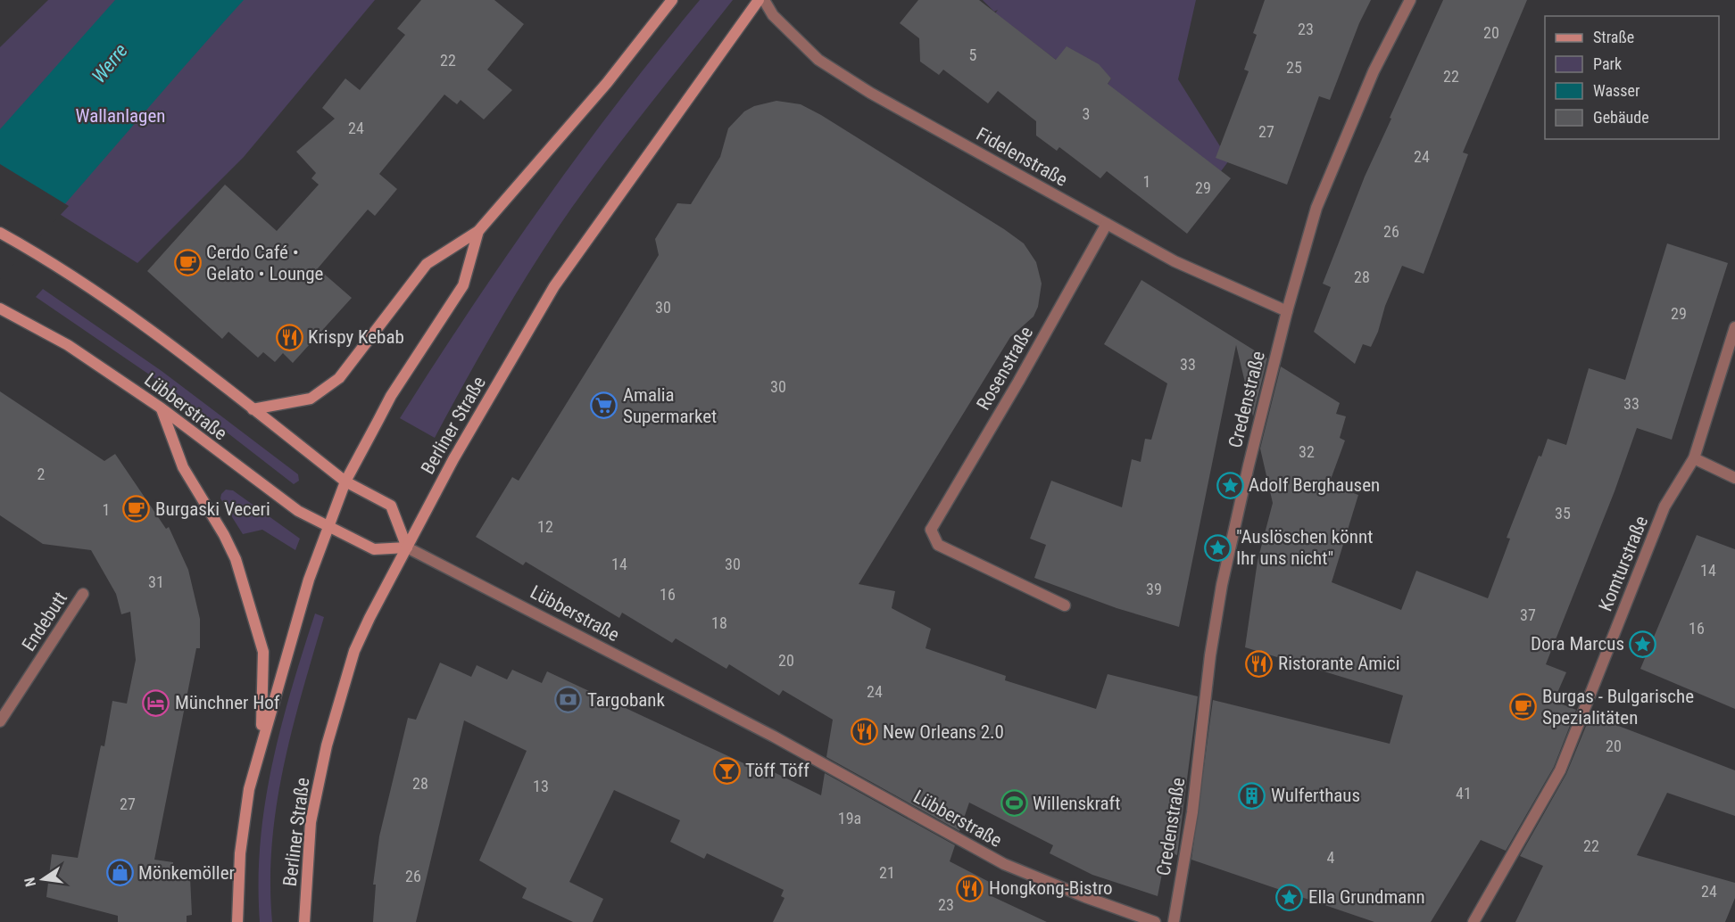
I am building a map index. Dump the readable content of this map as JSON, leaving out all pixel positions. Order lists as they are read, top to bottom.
{
  "streets": {
    "main road": ["Lübberstraße", "Berliner Straße"],
    "street": [
      "Fidelenstraße",
      "Rosenstraße",
      "Credenstraße",
      "Komturstraße",
      "Endebutt"
    ]
  },
  "crossings": [
    ["Fidelenstraße", "Rosenstraße"],
    ["Fidelenstraße", "Credenstraße"],
    ["Lübberstraße", "Berliner Straße"]
  ],
  "water": ["Werre"],
  "parks": ["Wallanlagen"],
  "places": {
    "cafe": ["Cerdo Café • Gelato • Lounge", "Burgaski Veceri", "Burgas - Bulgarische Spezialitäten"],
    "restaurant": [
      "Krispy Kebab",
      "Ristorante Amici",
      "New Orleans 2.0",
      "Hongkong-Bistro"
    ],
    "supermarket": ["Amalia Supermarket"],
    "place": [
      "Adolf Berghausen",
      "\"Auslöschen könnt Ihr uns nicht\"",
      "Dora Marcus",
      "Ella Grundmann"
    ],
    "bank": ["Targobank"],
    "hotel": ["Münchner Hof"],
    "bar": ["Töff Töff"],
    "building": ["Wulferthaus"],
    "sports": ["Willenskraft"],
    "shop": ["Mönkemöller"]
  },
  "house_numbers": [
    "23",
    "20",
    "5",
    "22",
    "25",
    "22",
    "3",
    "24",
    "27",
    "24",
    "1",
    "29",
    "26",
    "28",
    "30",
    "29",
    "33",
    "30",
    "33",
    "32",
    "2",
    "1",
    "35",
    "12",
    "14",
    "30",
    "14",
    "31",
    "39",
    "16",
    "37",
    "18",
    "16",
    "20",
    "24",
    "20",
    "28",
    "13",
    "41",
    "27",
    "19a",
    "22",
    "4",
    "21",
    "26",
    "24",
    "23"
  ],
  "legend": [
    "Straße",
    "Park",
    "Wasser",
    "Gebäude"
  ],
  "north": "left"
}
